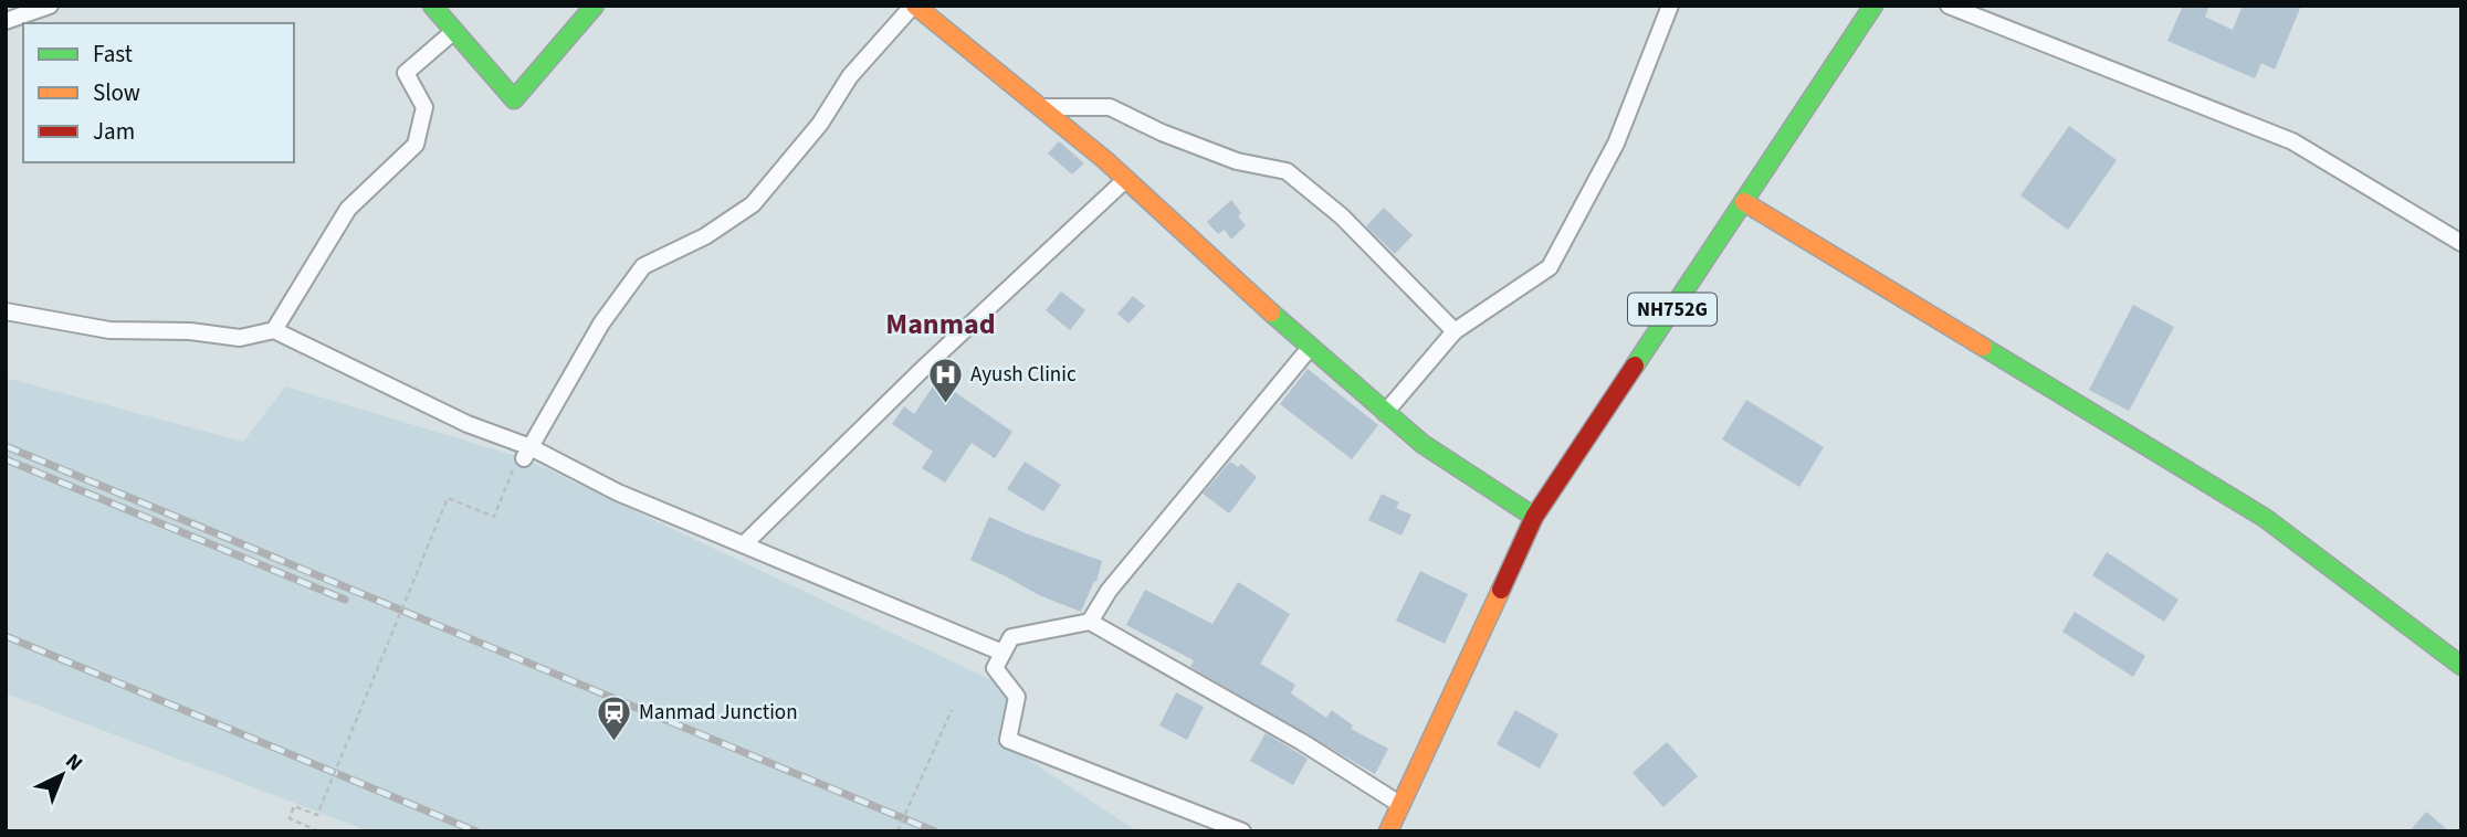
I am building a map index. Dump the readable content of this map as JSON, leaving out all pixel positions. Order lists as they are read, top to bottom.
{
  "streets": {
    "main road": ["NH752G"]
  },
  "districts": ["Manmad"],
  "places": {
    "hospital": ["Ayush Clinic"],
    "station": ["Manmad Junction"]
  },
  "legend": ["Fast", "Slow", "Jam"],
  "north": "top right"
}
